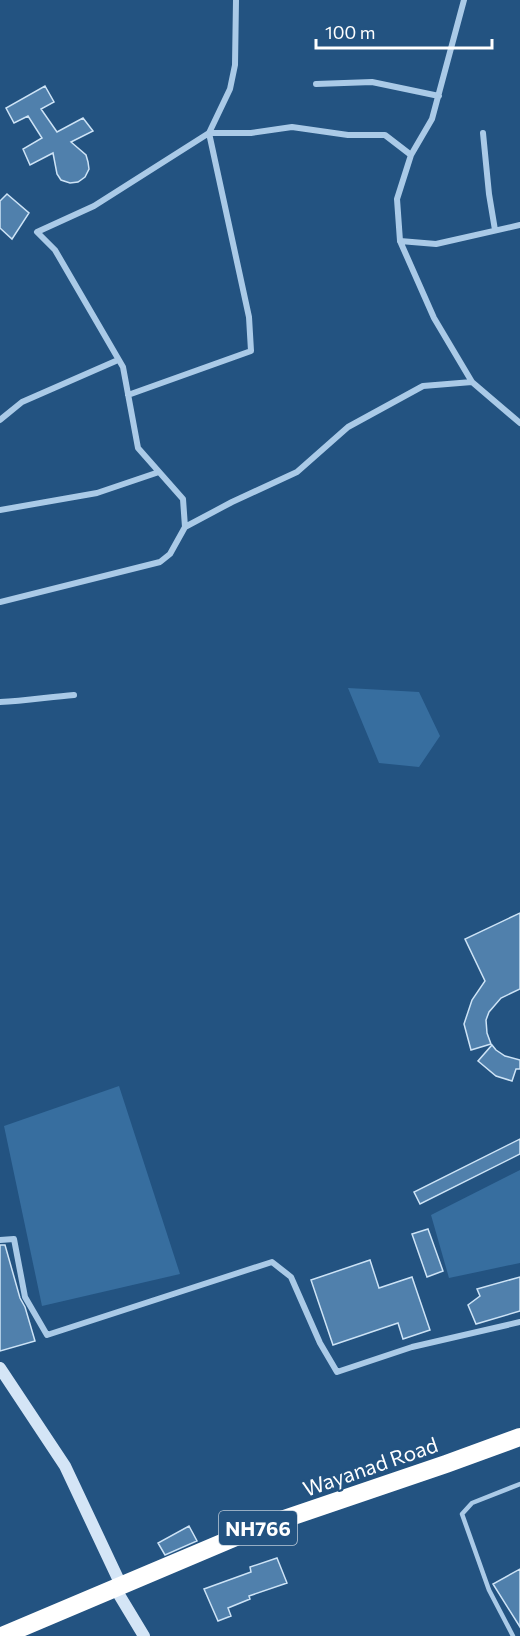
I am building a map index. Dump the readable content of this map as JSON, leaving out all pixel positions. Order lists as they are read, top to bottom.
{
  "streets": {
    "highway": ["Wayanad Road", "NH766"]
  },
  "scale_bar": "100 m"
}
